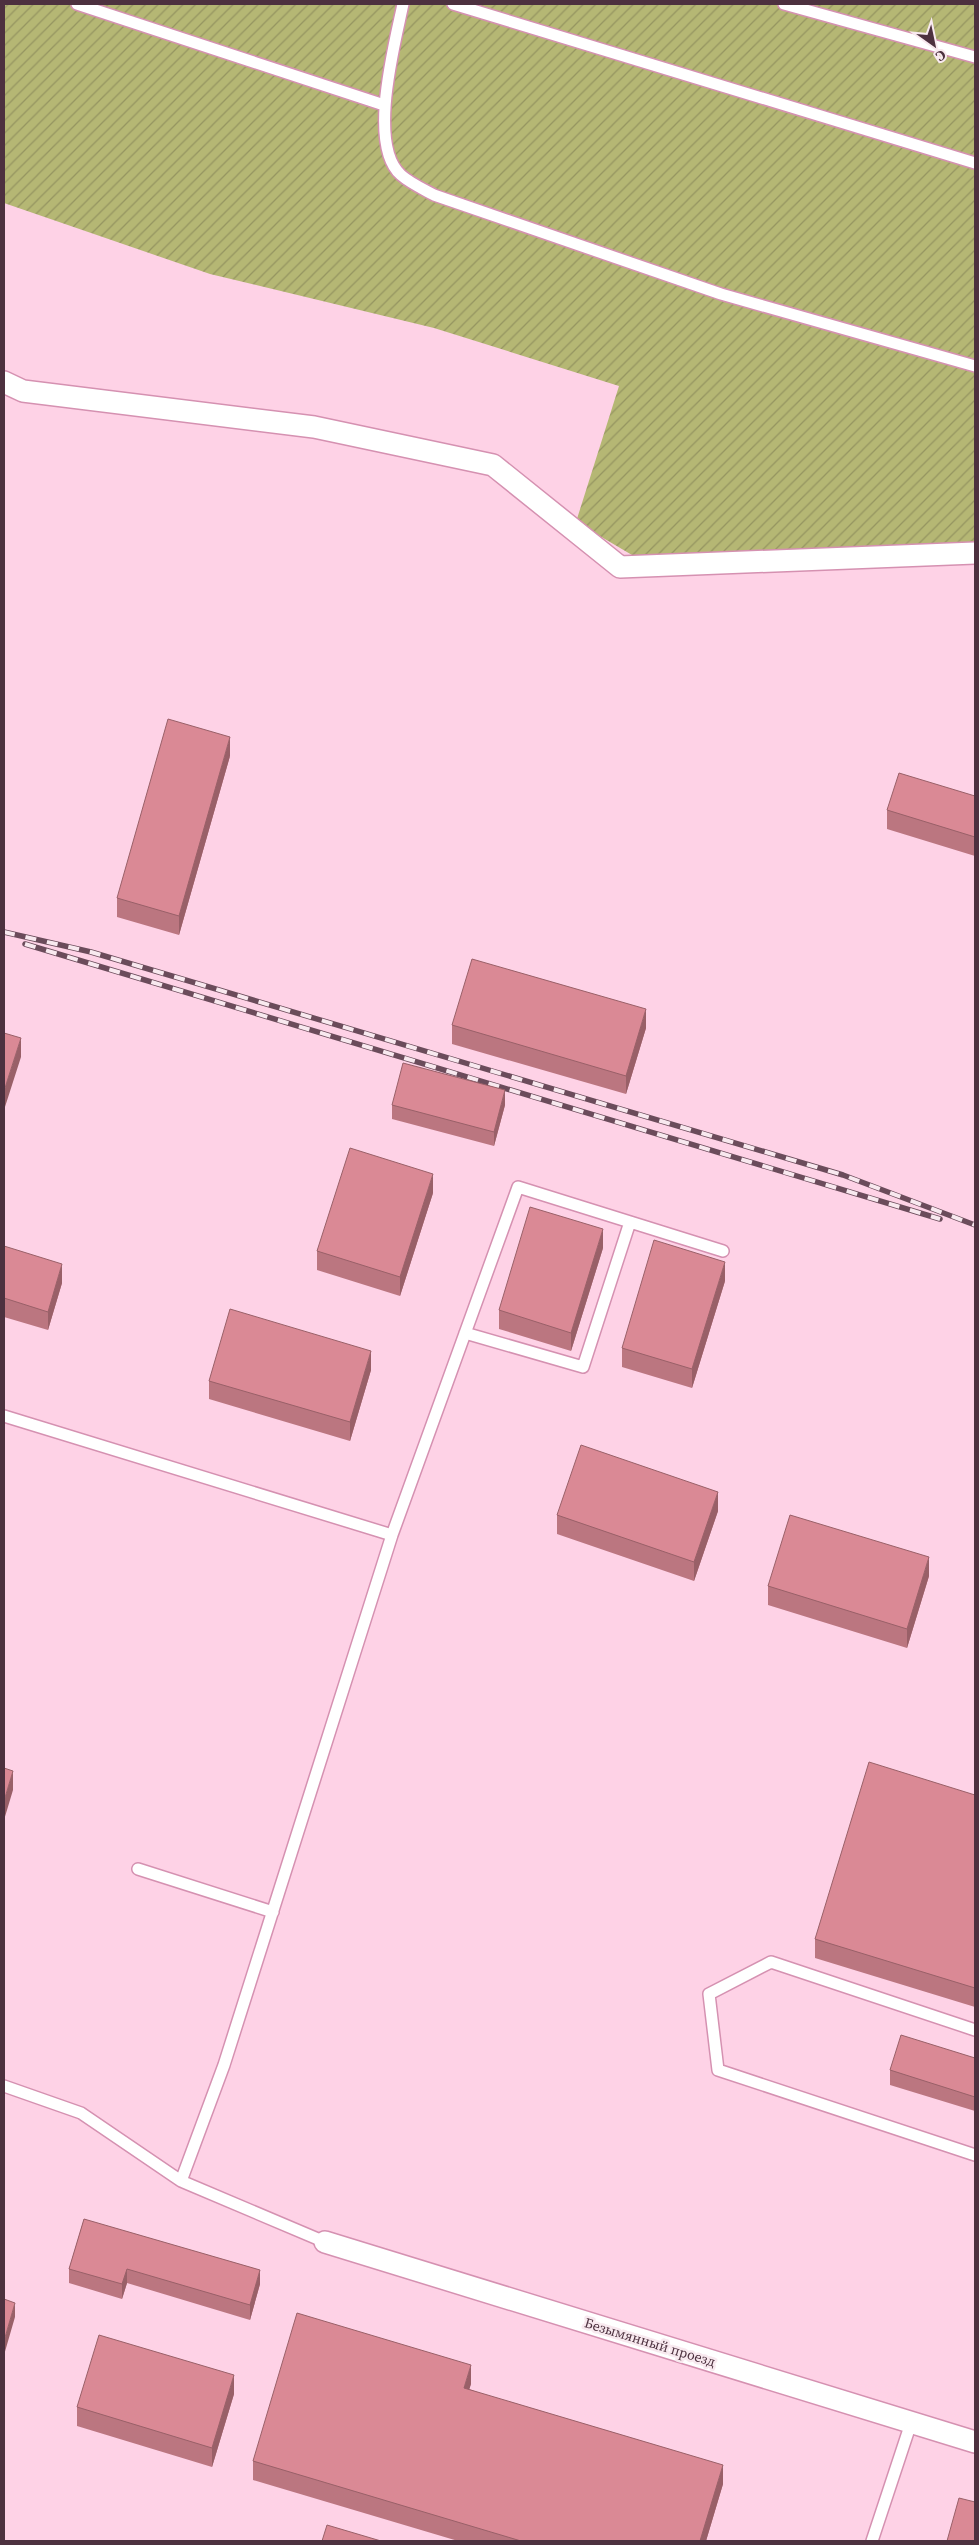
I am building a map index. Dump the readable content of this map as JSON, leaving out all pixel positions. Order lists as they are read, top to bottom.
{
  "streets": {
    "street": ["Безымянный проезд"]
  },
  "north": "bottom right"
}
